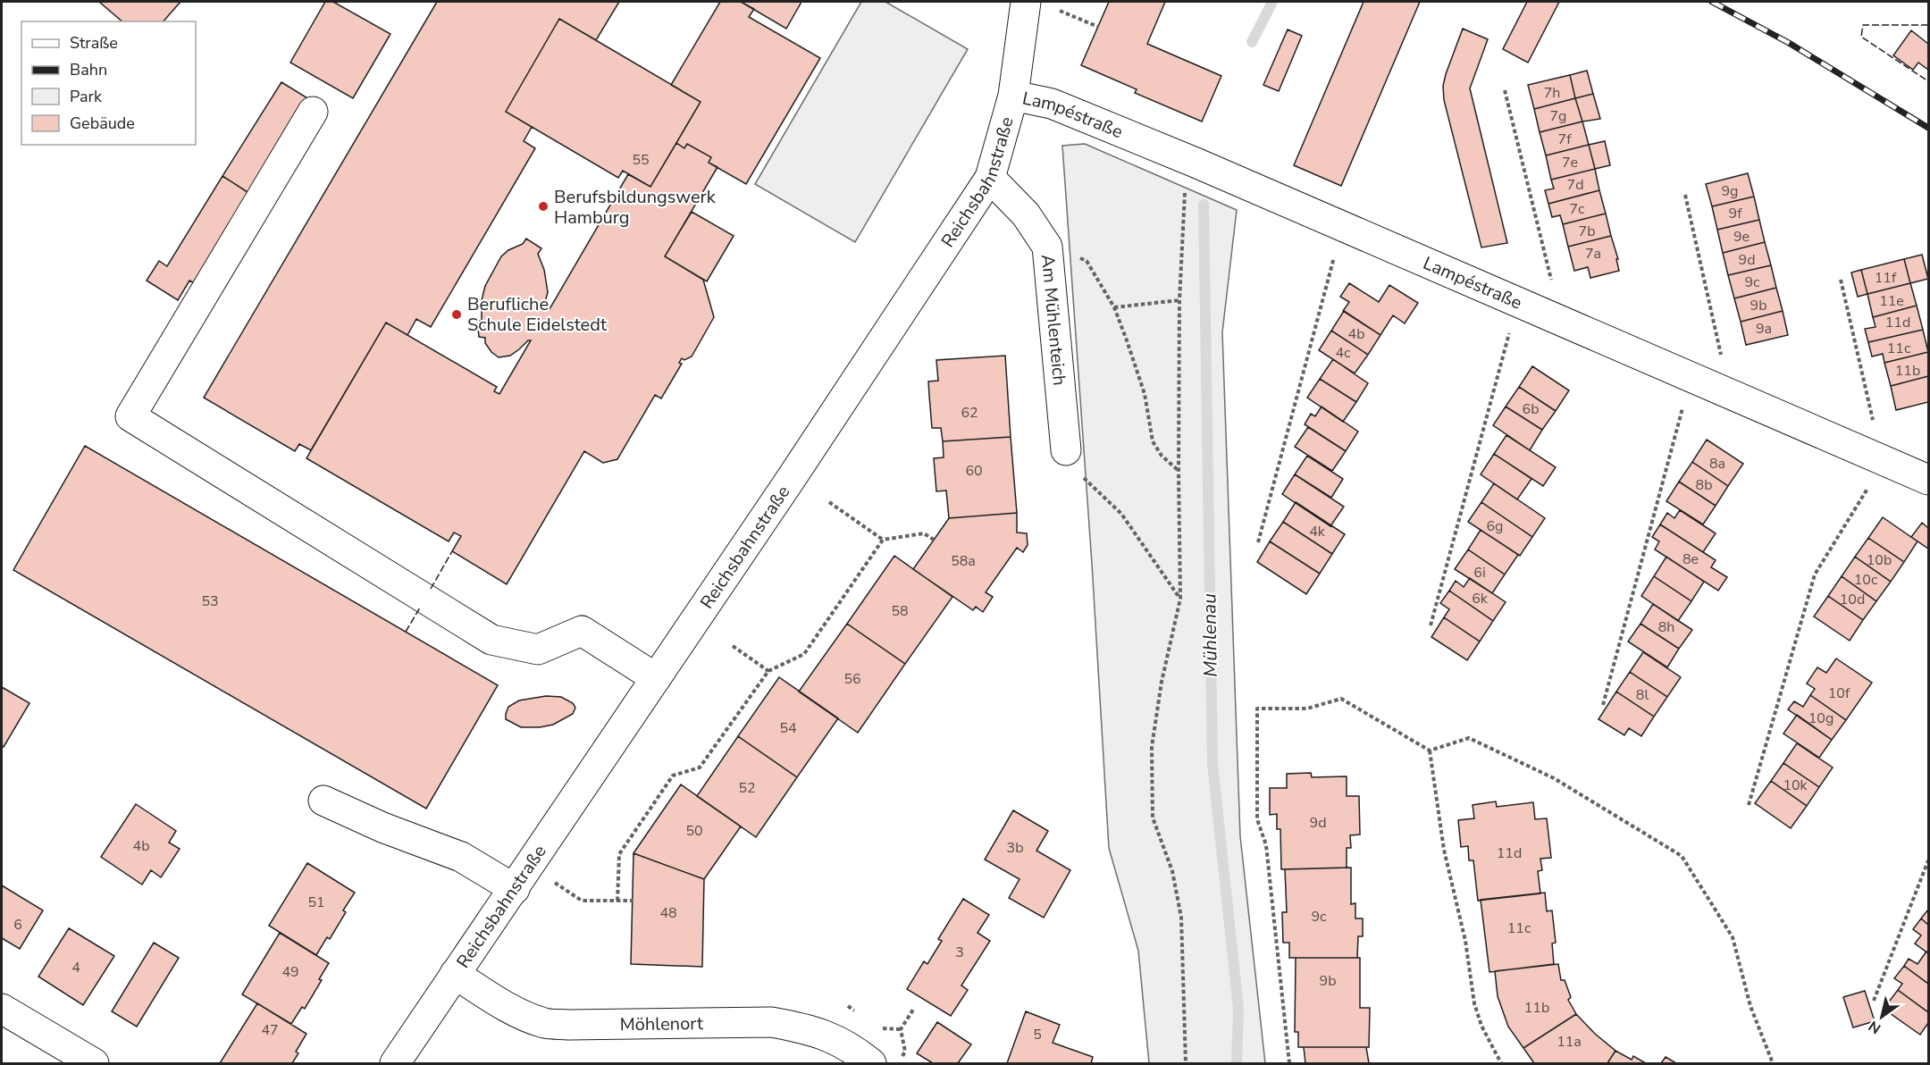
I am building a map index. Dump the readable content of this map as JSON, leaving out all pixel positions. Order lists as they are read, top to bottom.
{
  "streets": {
    "street": [
      "Lampéstraße",
      "Reichsbahnstraße",
      "Am Mühlenteich",
      "Möhlenort"
    ]
  },
  "crossings": [
    ["Lampéstraße", "Reichsbahnstraße"],
    ["Reichsbahnstraße", "Am Mühlenteich"],
    ["Reichsbahnstraße", "Möhlenort"]
  ],
  "water": ["Mühlenau"],
  "places": ["Berufsbildungswerk Hamburg", "Berufliche Schule Eidelstedt"],
  "house_numbers": [
    "7h",
    "7g",
    "7f",
    "55",
    "7e",
    "7d",
    "9g",
    "7c",
    "9f",
    "7b",
    "9e",
    "7a",
    "9d",
    "11f",
    "9c",
    "11e",
    "9b",
    "11d",
    "9a",
    "4b",
    "11c",
    "4c",
    "11b",
    "6b",
    "62",
    "8a",
    "60",
    "8b",
    "6g",
    "4k",
    "8e",
    "10b",
    "58a",
    "6i",
    "10c",
    "6k",
    "10d",
    "53",
    "58",
    "8h",
    "56",
    "10f",
    "8l",
    "10g",
    "54",
    "10k",
    "52",
    "9d",
    "50",
    "4b",
    "3b",
    "11d",
    "51",
    "48",
    "9c",
    "6",
    "11c",
    "3",
    "4",
    "49",
    "9b",
    "11b",
    "47",
    "5",
    "11a"
  ],
  "legend": [
    "Straße",
    "Bahn",
    "Park",
    "Gebäude"
  ],
  "north": "bottom left"
}
